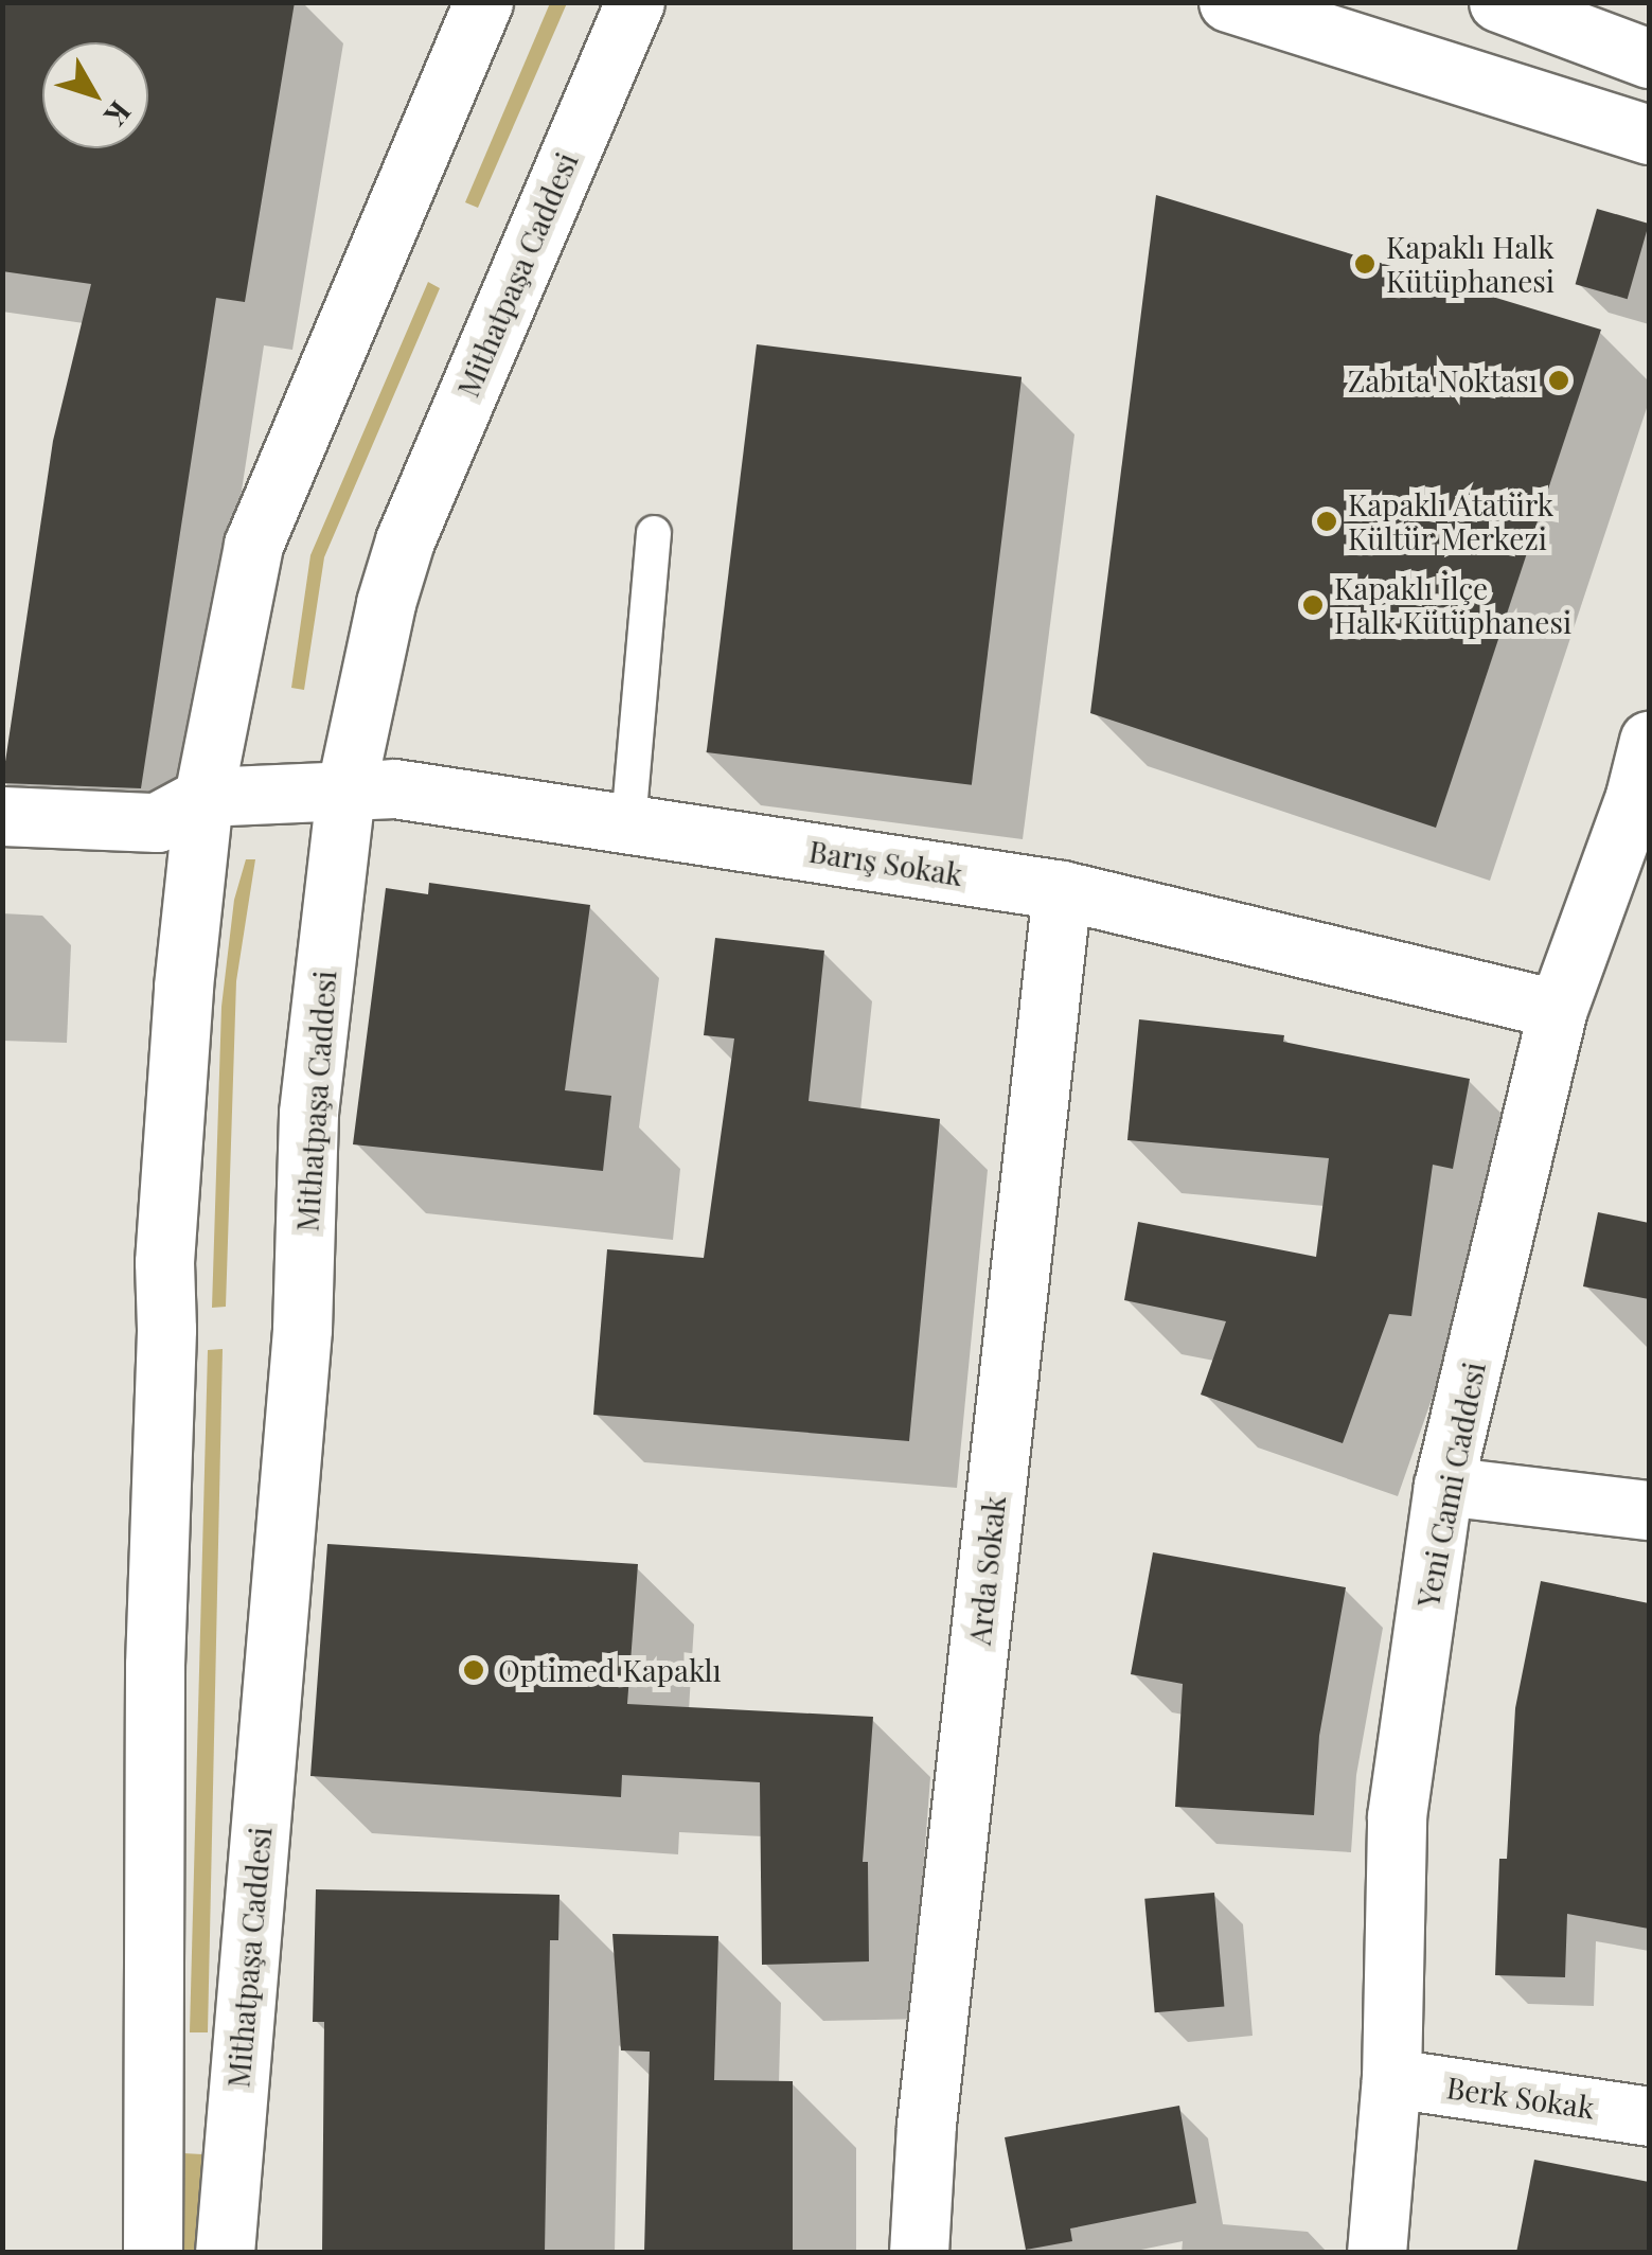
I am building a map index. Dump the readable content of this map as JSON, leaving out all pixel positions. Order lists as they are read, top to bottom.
{
  "streets": {
    "street": [
      "Mithatpaşa Caddesi",
      "Barış Sokak",
      "Yeni Cami Caddesi",
      "Arda Sokak",
      "Berk Sokak"
    ]
  },
  "crossings": [
    ["Mithatpaşa Caddesi", "Barış Sokak"],
    ["Barış Sokak", "Yeni Cami Caddesi"],
    ["Barış Sokak", "Arda Sokak"],
    ["Yeni Cami Caddesi", "Berk Sokak"]
  ],
  "places": [
    "Kapaklı Halk Kütüphanesi",
    "Zabıta Noktası",
    "Kapaklı Atatürk Kültür Merkezi",
    "Kapaklı İlçe Halk Kütüphanesi",
    "Optimed Kapaklı"
  ],
  "north": "bottom right"
}
